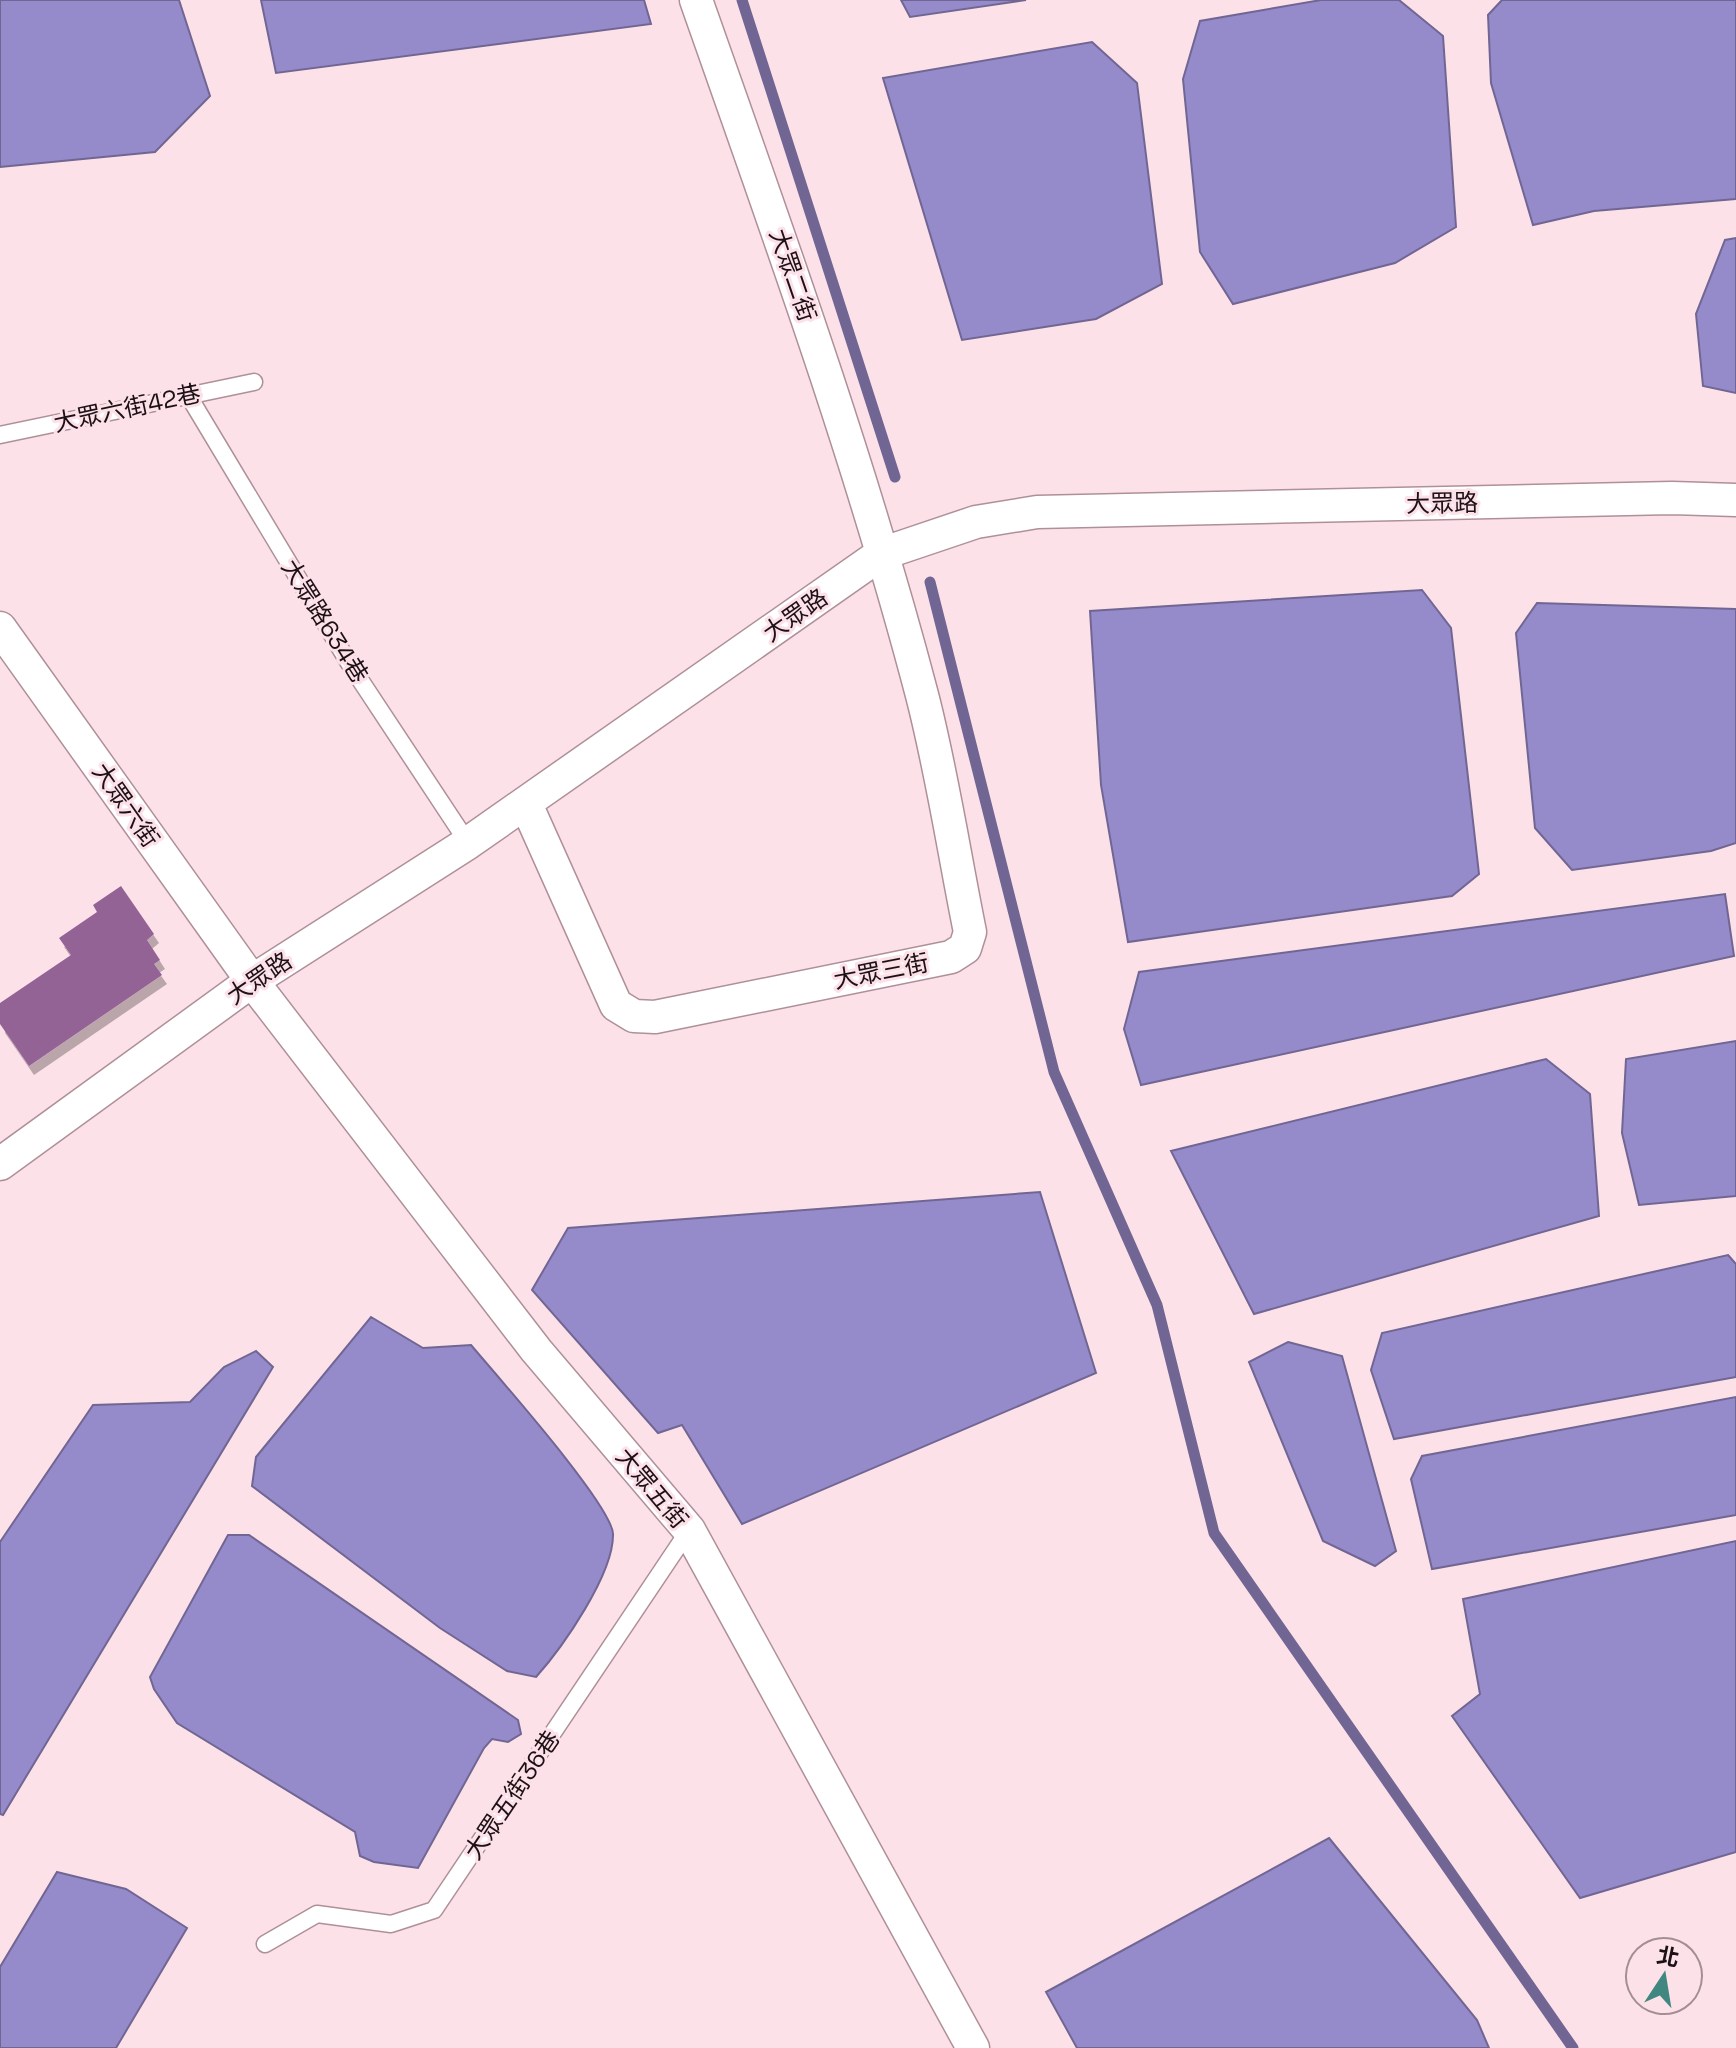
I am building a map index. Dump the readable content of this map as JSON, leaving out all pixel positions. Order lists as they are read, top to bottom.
{
  "streets": {
    "street": [
      "大眾二街",
      "大眾路",
      "大眾六街",
      "大眾三街",
      "大眾五街"
    ],
    "lane": ["大眾六街42巷", "大眾路634巷", "大眾五街36巷"]
  },
  "crossings": [
    ["大眾二街", "大眾路"],
    ["大眾二街", "大眾三街"],
    ["大眾六街42巷", "大眾路634巷"],
    ["大眾路", "大眾路634巷"],
    ["大眾路", "大眾六街"],
    ["大眾路", "大眾三街"],
    ["大眾路", "大眾五街"],
    ["大眾六街", "大眾五街"],
    ["大眾五街", "大眾五街36巷"]
  ],
  "north": "top"
}
